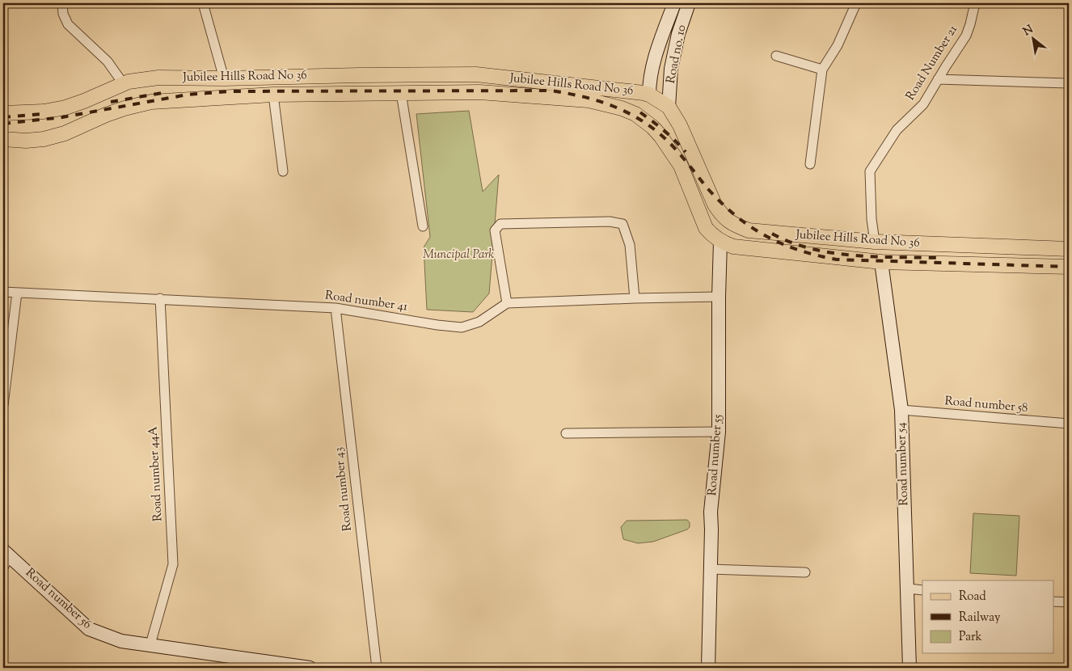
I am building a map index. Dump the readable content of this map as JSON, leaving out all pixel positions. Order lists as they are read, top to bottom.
{
  "streets": {
    "main road": ["Jubilee Hills Road No 36"],
    "street": [
      "Road no. 10",
      "Road Number 21",
      "Road number 41",
      "Road number 58",
      "Road number 55",
      "Road number 54",
      "Road number 44A",
      "Road number 43",
      "Road number 56"
    ]
  },
  "crossings": [
    ["Road no. 10", "Jubilee Hills Road No 36"],
    ["Road Number 21", "Jubilee Hills Road No 36"],
    ["Jubilee Hills Road No 36", "Road number 55"],
    ["Jubilee Hills Road No 36", "Road number 54"],
    ["Road number 41", "Road number 44A"],
    ["Road number 41", "Road number 43"],
    ["Road number 58", "Road number 54"],
    ["Road number 44A", "Road number 56"]
  ],
  "parks": ["Muncipal Park"],
  "legend": ["Road", "Railway", "Park"],
  "north": "top left"
}
